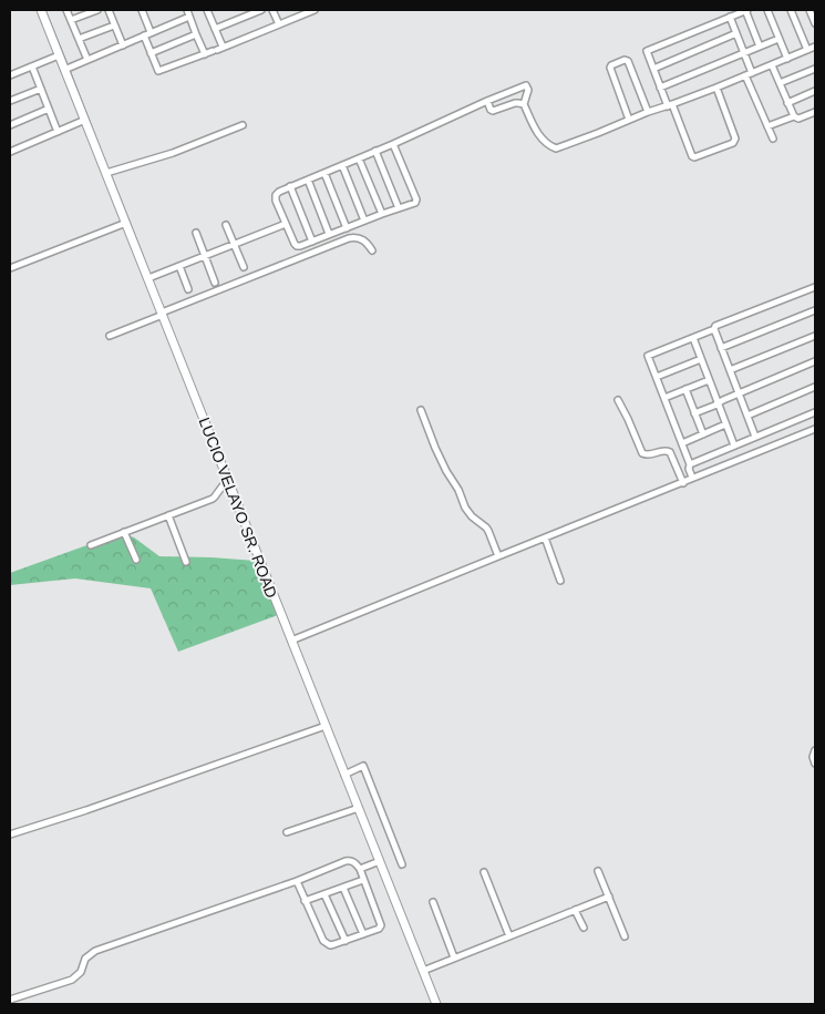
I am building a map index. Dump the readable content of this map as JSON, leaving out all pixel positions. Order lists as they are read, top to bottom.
{
  "streets": {
    "main road": ["LUCIO VELAYO SR. ROAD"]
  }
}
